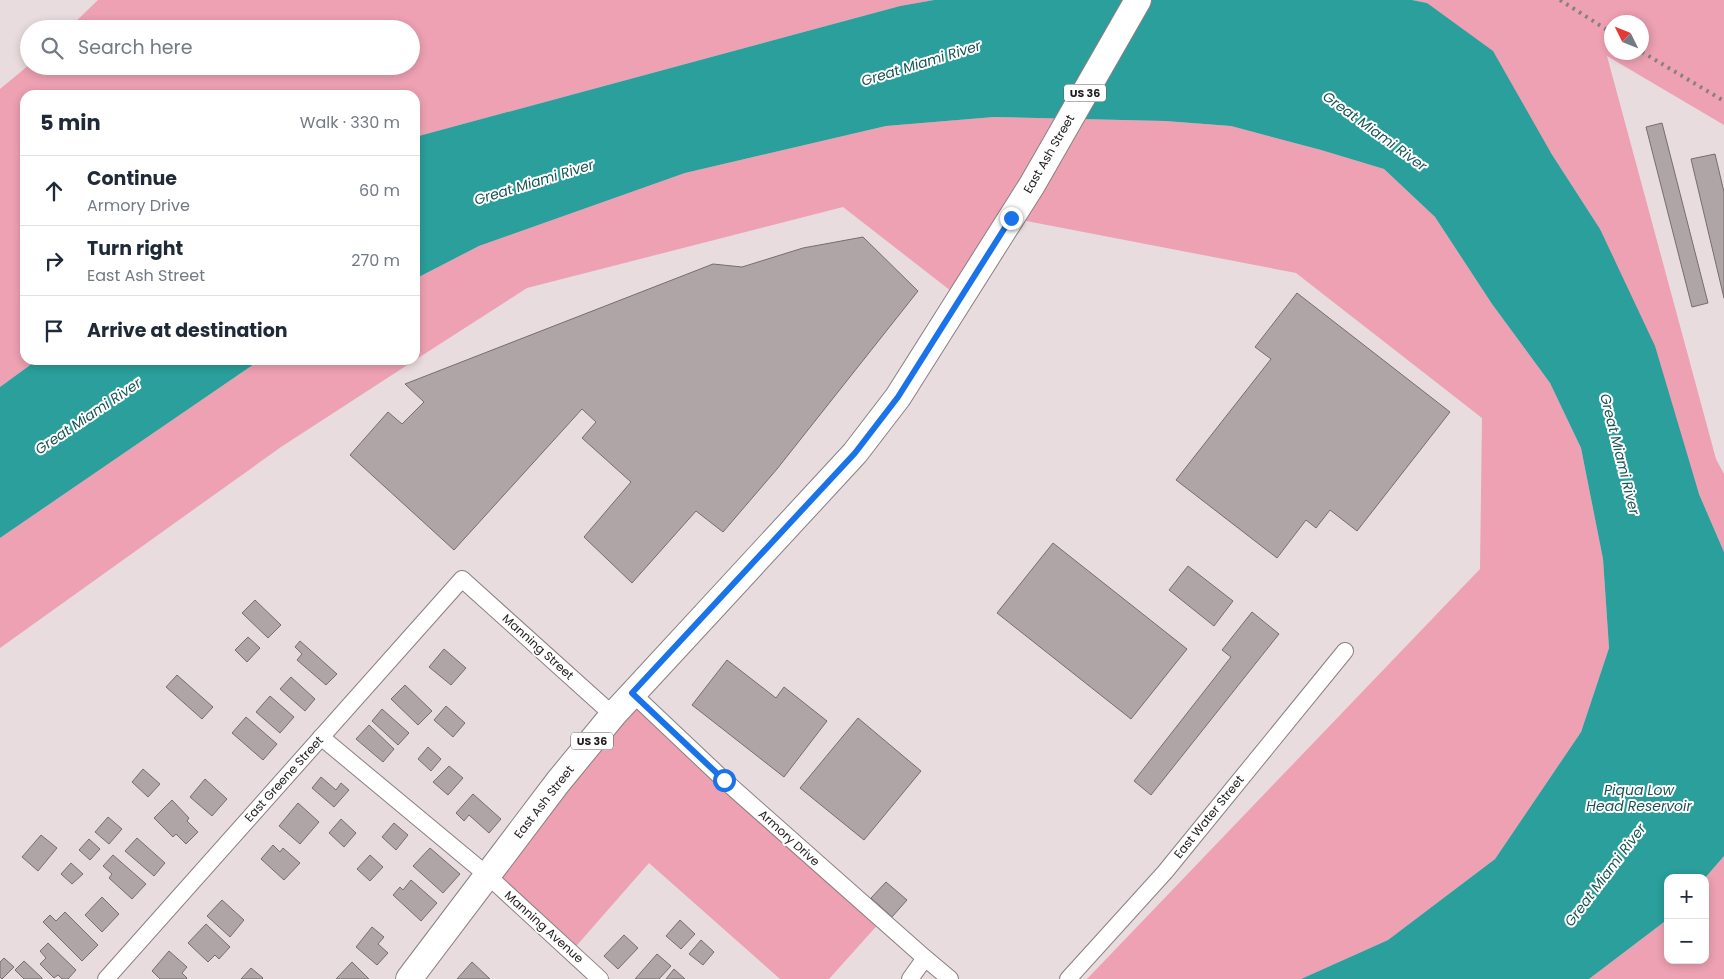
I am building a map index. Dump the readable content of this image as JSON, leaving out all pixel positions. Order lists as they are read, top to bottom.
{
  "streets": {
    "main road": ["US 36", "East Ash Street"],
    "street": [
      "Manning Street",
      "East Greene Street",
      "East Water Street",
      "Armory Drive",
      "Manning Avenue"
    ]
  },
  "crossings": [
    ["East Ash Street", "Manning Street"],
    ["East Ash Street", "Armory Drive"],
    ["East Ash Street", "Manning Avenue"],
    ["Manning Street", "East Greene Street"],
    ["East Greene Street", "Manning Avenue"]
  ],
  "water": ["Great Miami River", "Piqua Low Head Reservoir"],
  "north": "top left",
  "page": {
    "search": "Search here",
    "heading": ["5 min", "Walk · 330 m"],
    "list": [
      ["Continue", "Armory Drive", "60 m"],
      ["Turn right", "East Ash Street", "270 m"],
      "Arrive at destination"
    ],
    "map_buttons": ["+", "−"]
  }
}
